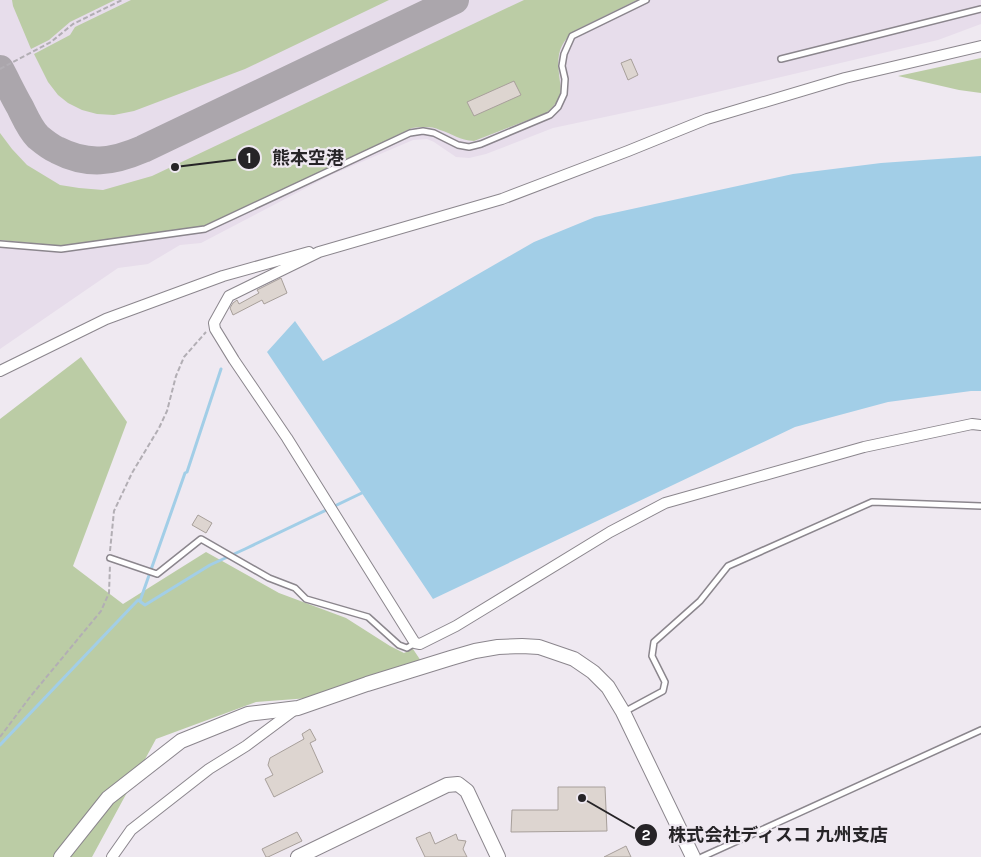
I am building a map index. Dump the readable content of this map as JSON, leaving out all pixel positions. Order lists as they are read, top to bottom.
{
  "places": ["熊本空港", "株式会社ディスコ 九州支店"]
}
